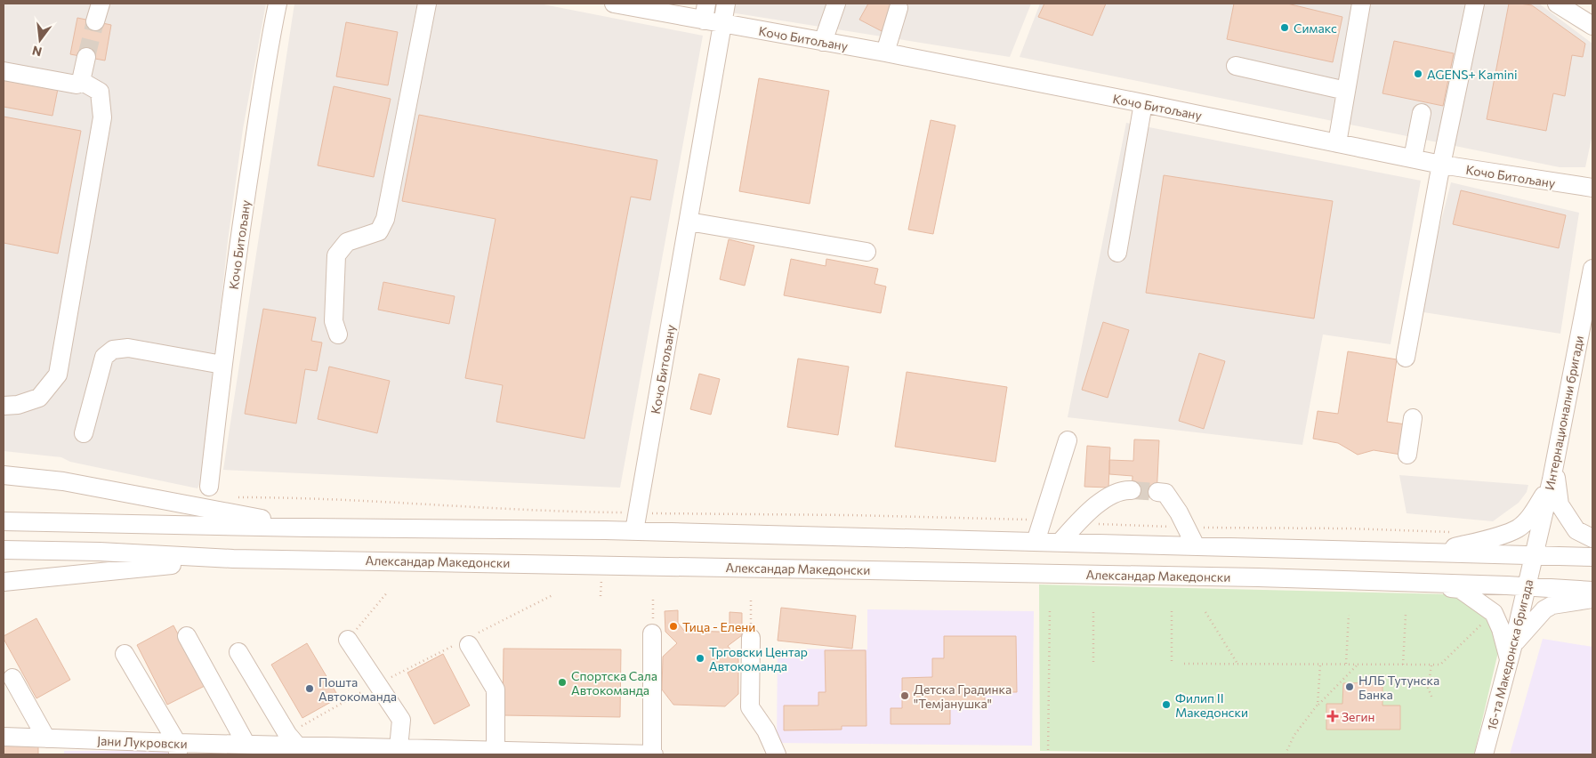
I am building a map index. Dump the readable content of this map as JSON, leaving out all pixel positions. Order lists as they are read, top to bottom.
{
  "streets": {
    "street": [
      "Кочо Битољану",
      "Интернационални бригади",
      "Александар Македонски",
      "16-та Македонска бригада",
      "Јани Лукровски"
    ]
  },
  "crossings": [
    ["Интернационални бригади", "16-та Македонска бригада"],
    ["Александар Македонски", "16-та Македонска бригада"]
  ],
  "places": {
    "other": [
      "Симакс",
      "AGENS+ Kamini",
      "Тица - Елени",
      "Трговски Центар Автокоманда",
      "Спортска Сала Автокоманда",
      "НЛБ Тутунска Банка",
      "Пошта Автокоманда",
      "Детска Градинка \"Темјанушка\"",
      "Филип II Македонски"
    ],
    "health": ["Зегин"]
  },
  "north": "bottom"
}
